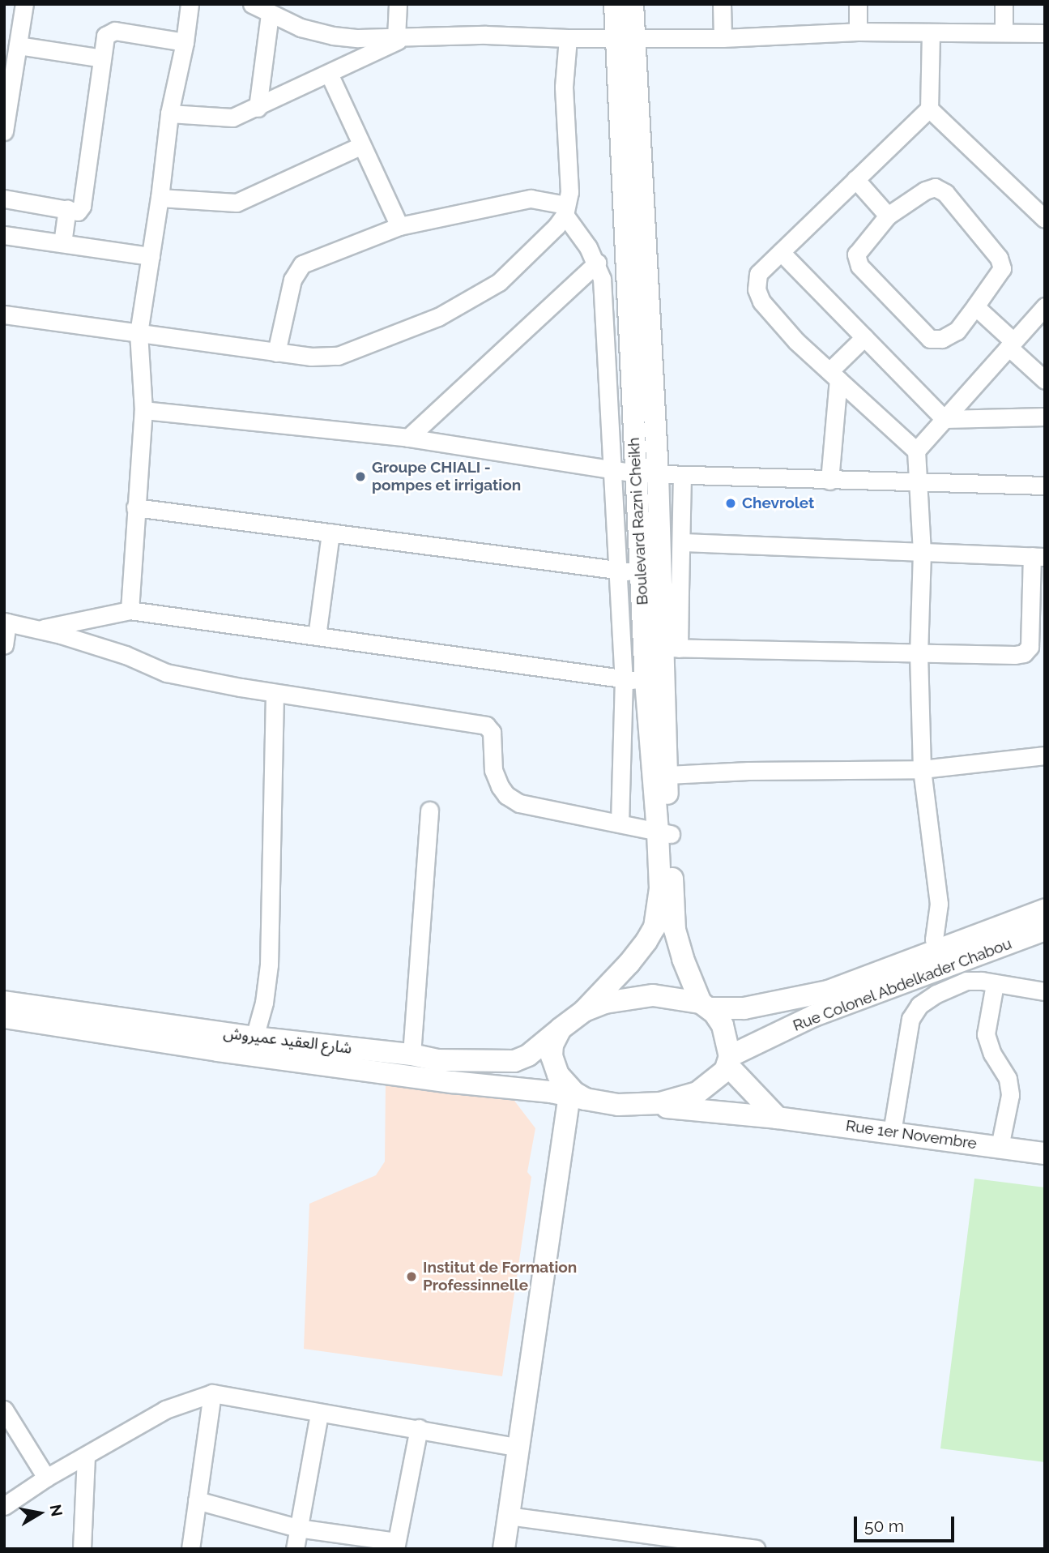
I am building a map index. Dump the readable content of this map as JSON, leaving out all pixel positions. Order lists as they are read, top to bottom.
{
  "streets": {
    "main road": [
      "Boulevard Razni Cheikh",
      "Rue Colonel Abdelkader Chabou",
      "شارع العقيد عميروش",
      "Rue 1er Novembre"
    ]
  },
  "crossings": [
    ["Boulevard Razni Cheikh", "Rue Colonel Abdelkader Chabou"],
    ["Boulevard Razni Cheikh", "شارع العقيد عميروش"],
    ["Boulevard Razni Cheikh", "Rue 1er Novembre"],
    ["Rue Colonel Abdelkader Chabou", "شارع العقيد عميروش"],
    ["Rue Colonel Abdelkader Chabou", "Rue 1er Novembre"],
    ["شارع العقيد عميروش", "Rue 1er Novembre"]
  ],
  "places": ["Groupe CHIALI - pompes et irrigation", "Chevrolet", "Institut de Formation Professinnelle"],
  "scale_bar": "50 m",
  "north": "right"
}
